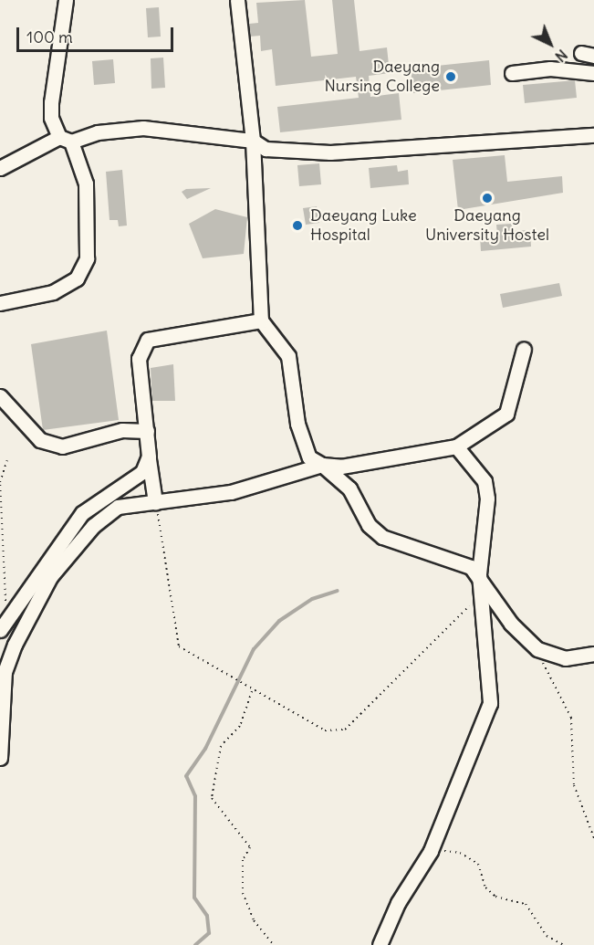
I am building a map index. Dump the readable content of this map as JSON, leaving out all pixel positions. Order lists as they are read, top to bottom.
{
  "places": ["Daeyang Nursing College", "Daeyang University Hostel", "Daeyang Luke Hospital"],
  "scale_bar": "100 m",
  "north": "bottom right"
}
